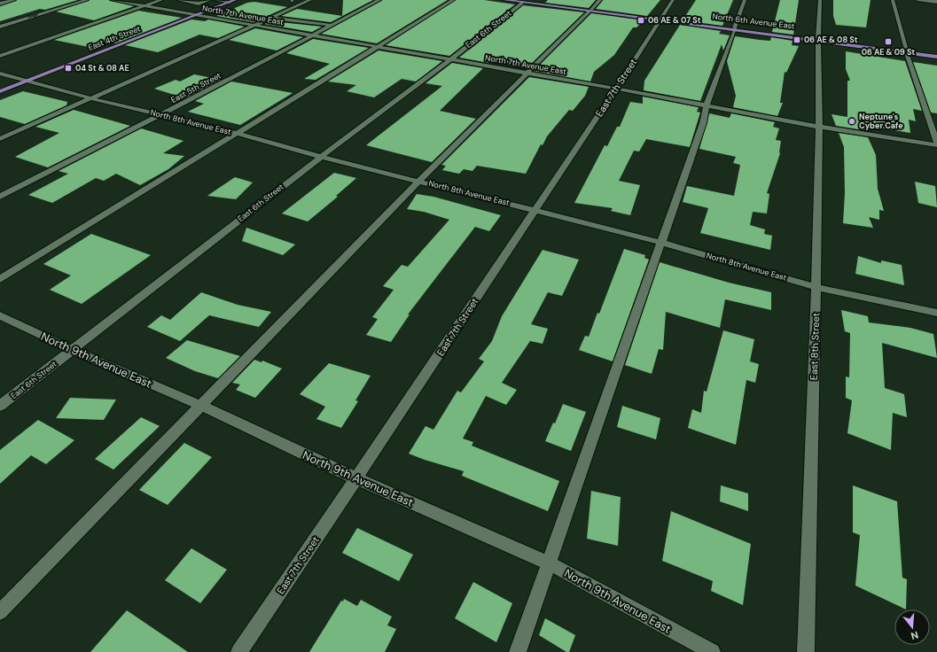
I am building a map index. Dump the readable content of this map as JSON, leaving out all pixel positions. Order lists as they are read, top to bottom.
{
  "streets": {
    "main road": ["North 6th Avenue East", "East 4th Street"],
    "street": [
      "North 7th Avenue East",
      "East 6th Street",
      "East 5th Street",
      "East 7th Street",
      "North 8th Avenue East",
      "East 8th Street",
      "North 9th Avenue East"
    ]
  },
  "crossings": [
    ["North 7th Avenue East", "East 6th Street"],
    ["North 7th Avenue East", "East 4th Street"],
    ["North 7th Avenue East", "East 5th Street"],
    ["North 7th Avenue East", "East 7th Street"],
    ["North 7th Avenue East", "East 8th Street"],
    ["North 6th Avenue East", "East 6th Street"],
    ["North 6th Avenue East", "East 7th Street"],
    ["North 6th Avenue East", "East 8th Street"],
    ["East 6th Street", "North 8th Avenue East"],
    ["East 6th Street", "North 9th Avenue East"],
    ["East 4th Street", "North 8th Avenue East"],
    ["East 5th Street", "North 8th Avenue East"],
    ["East 7th Street", "North 8th Avenue East"],
    ["East 7th Street", "North 9th Avenue East"],
    ["North 8th Avenue East", "East 8th Street"]
  ],
  "places": {
    "transit": [
      "06 AE & 07 St",
      "06 AE & 08 St",
      "06 AE & 09 St",
      "04 St & 08 AE"
    ],
    "other": ["Neptune's Cyber Cafe"]
  },
  "north": "bottom"
}
